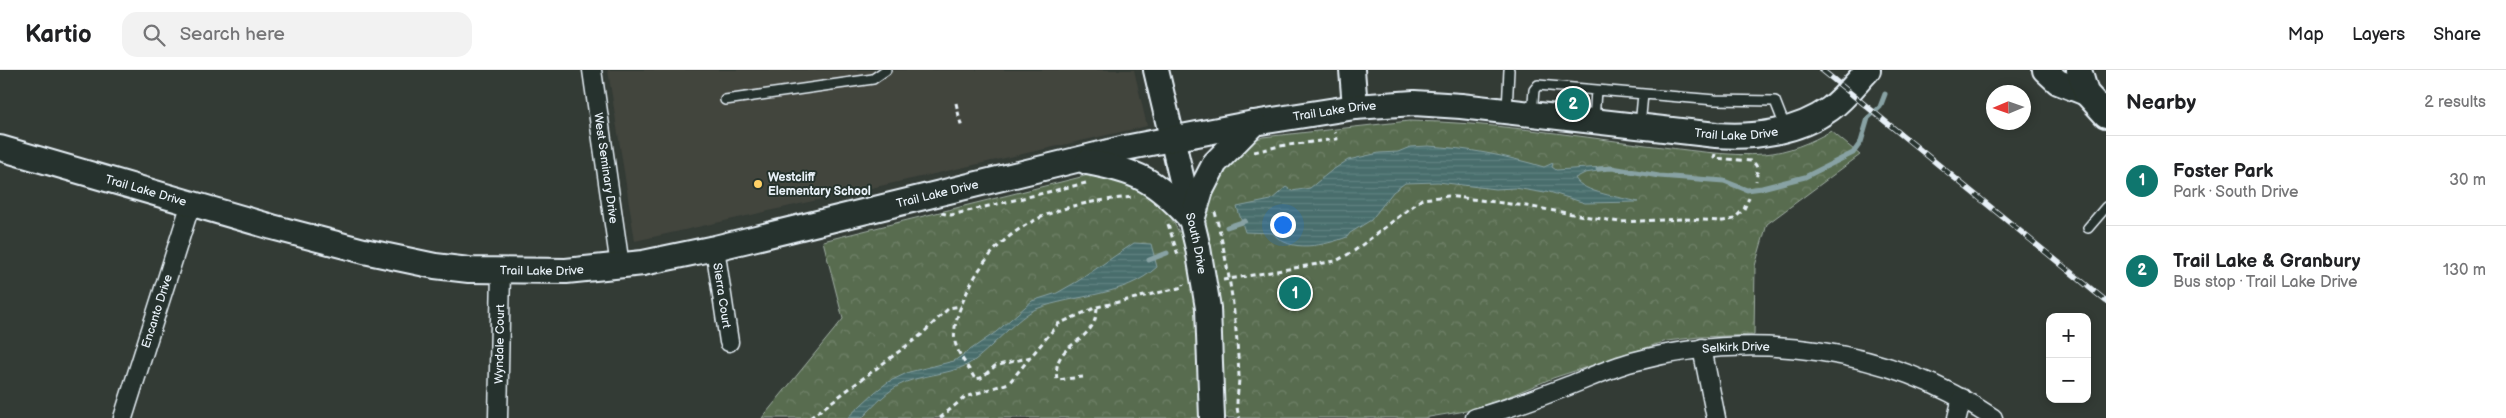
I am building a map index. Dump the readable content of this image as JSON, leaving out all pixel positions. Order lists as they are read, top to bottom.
{
  "streets": {
    "street": [
      "Trail Lake Drive",
      "West Seminary Drive",
      "South Drive",
      "Sierra Court",
      "Encanto Drive",
      "Wyndale Court",
      "Selkirk Drive"
    ]
  },
  "crossings": [
    ["Trail Lake Drive", "West Seminary Drive"],
    ["Trail Lake Drive", "South Drive"],
    ["Trail Lake Drive", "Sierra Court"],
    ["Trail Lake Drive", "Encanto Drive"],
    ["Trail Lake Drive", "Wyndale Court"]
  ],
  "places": ["Westcliff Elementary School"],
  "north": "left",
  "page": {
    "header": "Kartio",
    "search": "Search here",
    "nav": ["Map", "Layers", "Share"],
    "heading": ["Nearby", "2 results"],
    "pins": ["2", "1"],
    "list": [
      {
        "mark": "1",
        "name": "Foster Park",
        "note": "Park · South Drive",
        "value": "30 m"
      },
      {
        "mark": "2",
        "name": "Trail Lake & Granbury",
        "note": "Bus stop · Trail Lake Drive",
        "value": "130 m"
      }
    ],
    "map_buttons": ["+", "−"]
  }
}
